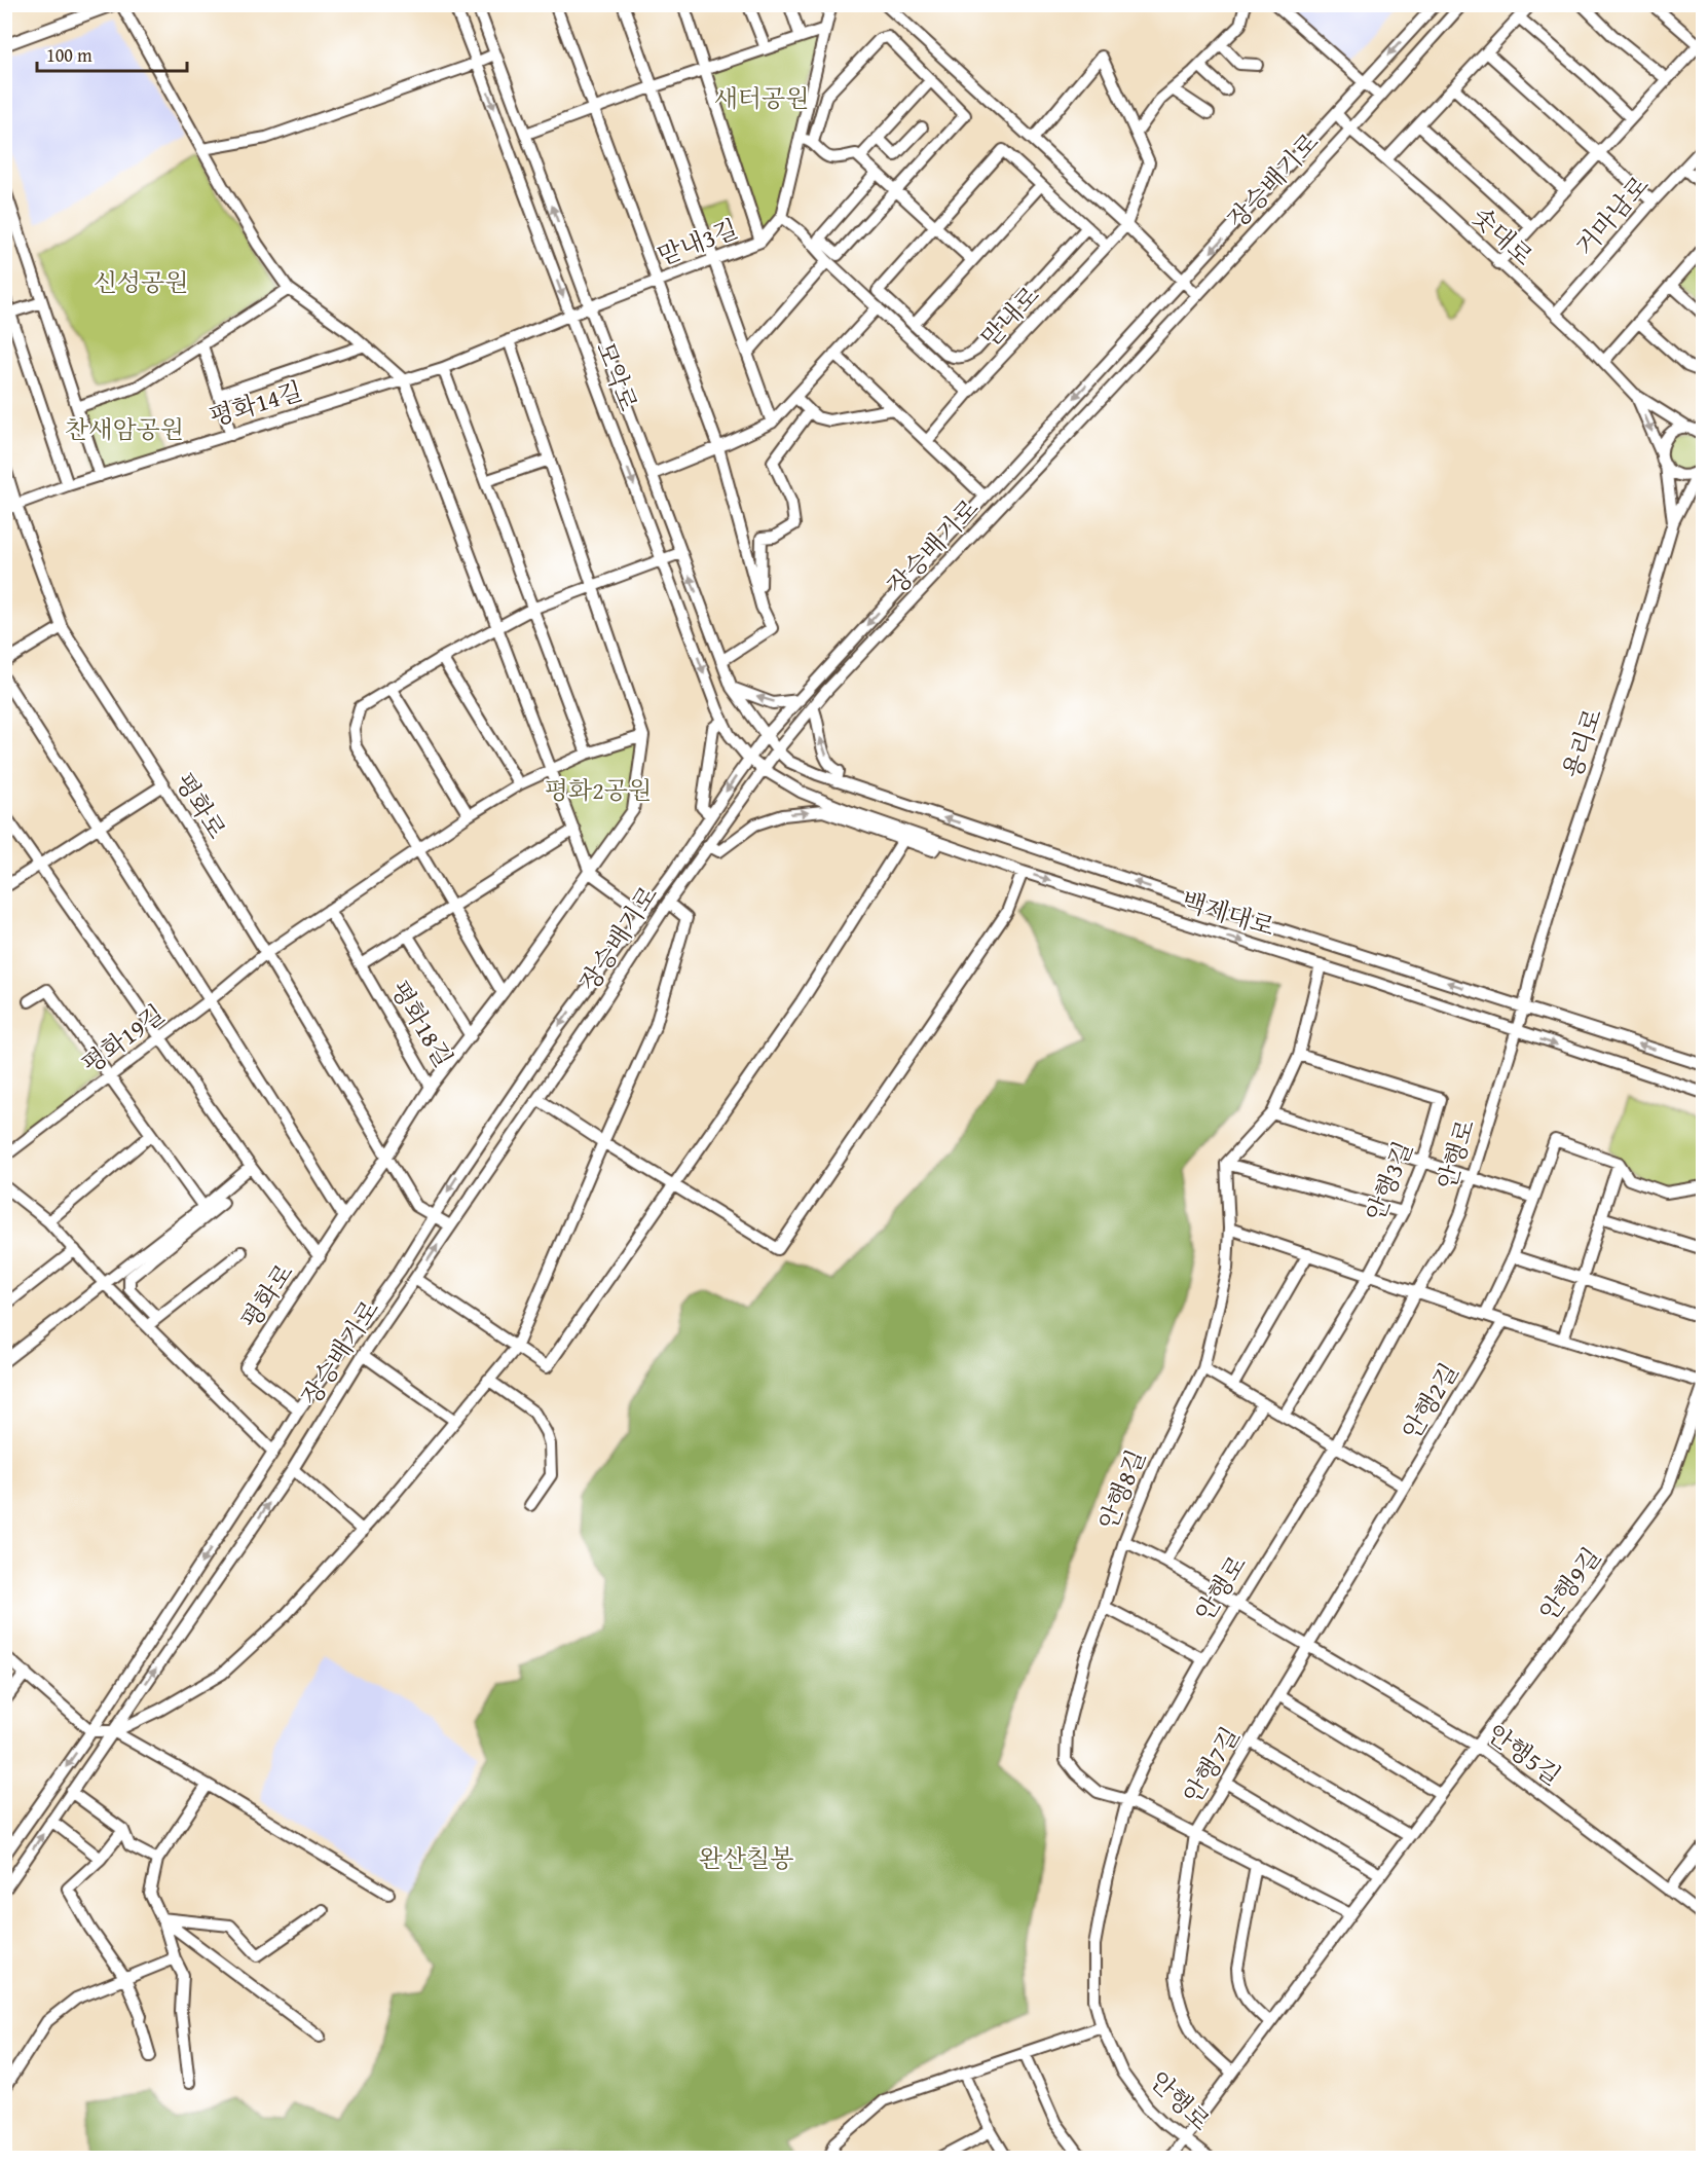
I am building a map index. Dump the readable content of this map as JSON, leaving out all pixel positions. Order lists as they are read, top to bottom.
{
  "streets": {
    "street": [
      "장승배기로",
      "거마남로",
      "솟대로",
      "맏내3길",
      "맏내로",
      "모악로",
      "평화14길",
      "용리로",
      "평화로",
      "백제대로",
      "평화18길",
      "평화19길",
      "안행로",
      "안행3길",
      "안행2길",
      "안행8길",
      "안행9길",
      "안행5길",
      "안행7길"
    ]
  },
  "crossings": [
    ["장승배기로", "솟대로"],
    ["장승배기로", "모악로"],
    ["장승배기로", "평화로"],
    ["장승배기로", "백제대로"],
    ["거마남로", "솟대로"],
    ["맏내3길", "모악로"],
    ["맏내3길", "평화14길"],
    ["모악로", "평화14길"],
    ["모악로", "백제대로"],
    ["평화14길", "평화로"],
    ["용리로", "백제대로"],
    ["용리로", "안행로"],
    ["평화로", "평화18길"],
    ["평화로", "평화19길"],
    ["백제대로", "안행로"],
    ["안행로", "안행8길"],
    ["안행로", "안행9길"],
    ["안행로", "안행5길"],
    ["안행로", "안행7길"],
    ["안행2길", "안행5길"],
    ["안행8길", "안행5길"],
    ["안행8길", "안행7길"],
    ["안행9길", "안행5길"],
    ["안행9길", "안행7길"]
  ],
  "parks": [
    "새터공원",
    "신성공원",
    "찬새암공원",
    "평화2공원",
    "완산칠봉"
  ],
  "scale_bar": "100 m"
}
